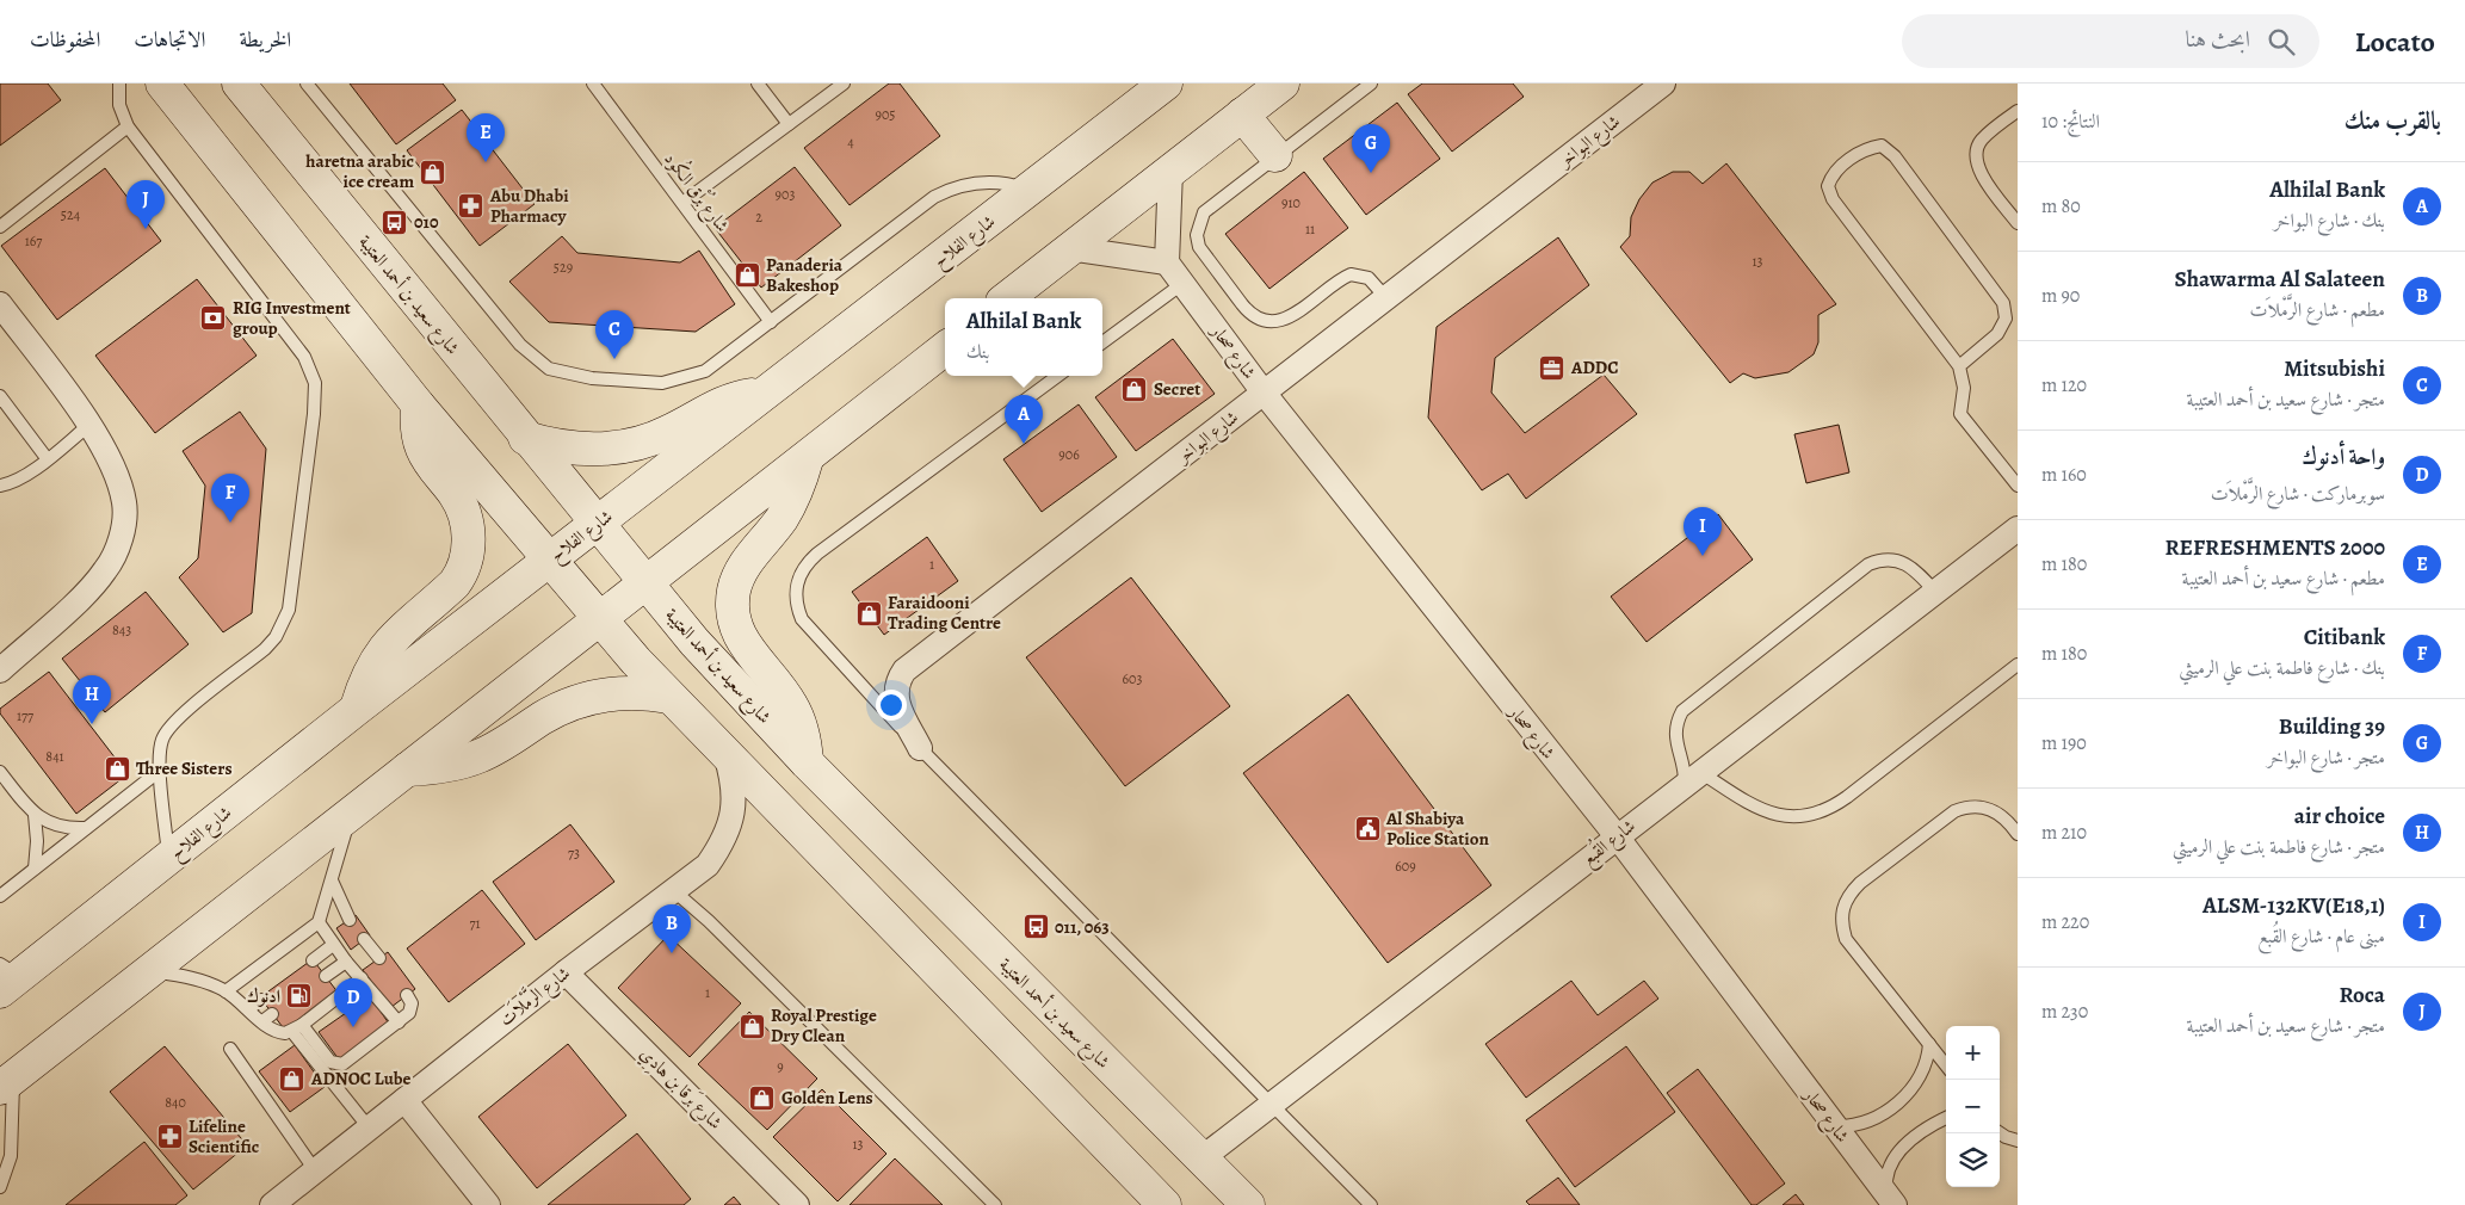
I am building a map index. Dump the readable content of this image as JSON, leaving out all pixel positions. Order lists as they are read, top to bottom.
{
  "streets": {
    "main road": ["شارع الفلاح", "شارع سعيد بن أحمد العتيبة"],
    "street": [
      "شارع البواخر",
      "شارع صحار",
      "شارع القُبع",
      "شارع الرَّمْلاَت",
      "شارع بَرقا بن هادِي"
    ],
    "lane": ["شارع بُرْق الكُود"]
  },
  "crossings": [
    ["شارع البواخر", "شارع صحار"],
    ["شارع الفلاح", "شارع سعيد بن أحمد العتيبة"],
    ["شارع سعيد بن أحمد العتيبة", "شارع القُبع"],
    ["شارع صحار", "شارع القُبع"],
    ["شارع الرَّمْلاَت", "شارع بَرقا بن هادِي"]
  ],
  "places": {
    "shop": [
      "haretna arabic ice cream",
      "Panaderia Bakeshop",
      "Secret",
      "Faraidooni Trading Centre",
      "Three Sisters",
      "Royal Prestige Dry Clean",
      "ADNOC Lube",
      "Golden Lens"
    ],
    "pharmacy": ["Abu Dhabi Pharmacy", "Lifeline Scientific"],
    "bus stop": ["010", "011, 063"],
    "bank": ["RIG Investment group"],
    "office": ["ADDC"],
    "public building": ["Al Shabiya Police Station"],
    "fuel station": ["ادنوك"]
  },
  "house_numbers": [
    "905",
    "4",
    "903",
    "910",
    "524",
    "2",
    "11",
    "167",
    "13",
    "529",
    "906",
    "1",
    "843",
    "603",
    "177",
    "841",
    "73",
    "609",
    "71",
    "1",
    "9",
    "840",
    "13"
  ],
  "page": {
    "header": "Locato",
    "search": "ابحث هنا",
    "nav": ["الخريطة", "الاتجاهات", "المحفوظات"],
    "heading": ["بالقرب منك", "النتائج: 10"],
    "pins": [
      "E",
      "G",
      "J",
      "C",
      "A",
      "F",
      "I",
      "H",
      "B",
      "D"
    ],
    "list": [
      {
        "mark": "A",
        "name": "Alhilal Bank",
        "note": "بنك · شارع البواخر",
        "value": "80 m"
      },
      {
        "mark": "B",
        "name": "Shawarma Al Salateen",
        "note": "مطعم · شارع الرَّمْلاَت",
        "value": "90 m"
      },
      {
        "mark": "C",
        "name": "Mitsubishi",
        "note": "متجر · شارع سعيد بن أحمد العتيبة",
        "value": "120 m"
      },
      {
        "mark": "D",
        "name": "واحة أدنوك",
        "note": "سوبرماركت · شارع الرَّمْلاَت",
        "value": "160 m"
      },
      {
        "mark": "E",
        "name": "REFRESHMENTS 2000",
        "note": "مطعم · شارع سعيد بن أحمد العتيبة",
        "value": "180 m"
      },
      {
        "mark": "F",
        "name": "Citibank",
        "note": "بنك · شارع فاطمة بنت علي الرميثي",
        "value": "180 m"
      },
      {
        "mark": "G",
        "name": "Building 39",
        "note": "متجر · شارع البواخر",
        "value": "190 m"
      },
      {
        "mark": "H",
        "name": "air choice",
        "note": "متجر · شارع فاطمة بنت علي الرميثي",
        "value": "210 m"
      },
      {
        "mark": "I",
        "name": "ALSM-132KV(E18,1)",
        "note": "مبنى عام · شارع القُبع",
        "value": "220 m"
      },
      {
        "mark": "J",
        "name": "Roca",
        "note": "متجر · شارع سعيد بن أحمد العتيبة",
        "value": "230 m"
      }
    ],
    "popup": ["Alhilal Bank", "بنك"],
    "map_buttons": ["+", "−"]
  }
}
